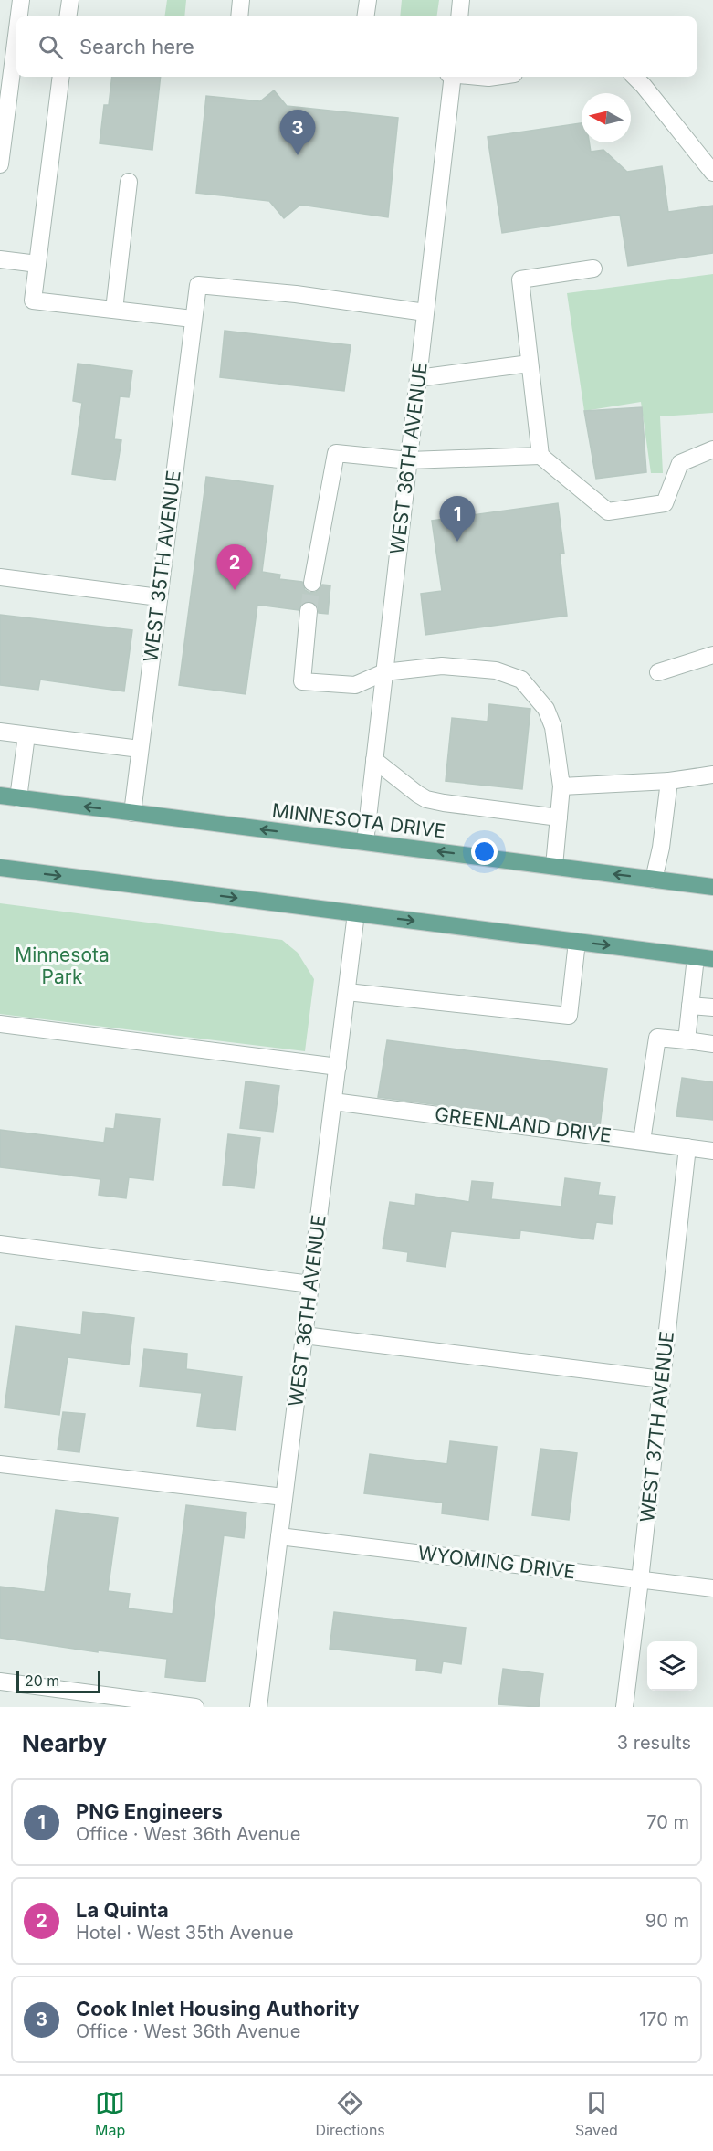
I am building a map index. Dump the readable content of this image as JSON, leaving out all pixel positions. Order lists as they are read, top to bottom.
{
  "streets": {
    "main road": ["MINNESOTA DRIVE"],
    "street": [
      "WEST 36TH AVENUE",
      "WEST 35TH AVENUE",
      "GREENLAND DRIVE",
      "WEST 37TH AVENUE",
      "WYOMING DRIVE"
    ]
  },
  "crossings": [
    ["WEST 36TH AVENUE", "WEST 35TH AVENUE"],
    ["WEST 36TH AVENUE", "MINNESOTA DRIVE"],
    ["WEST 36TH AVENUE", "GREENLAND DRIVE"],
    ["WEST 36TH AVENUE", "WYOMING DRIVE"],
    ["WEST 35TH AVENUE", "MINNESOTA DRIVE"],
    ["GREENLAND DRIVE", "WEST 37TH AVENUE"],
    ["WEST 37TH AVENUE", "WYOMING DRIVE"]
  ],
  "parks": ["Minnesota Park"],
  "scale_bar": "20 m",
  "north": "left",
  "page": {
    "search": "Search here",
    "pins": ["3", "1", "2"],
    "scale": "20 m",
    "heading": ["Nearby", "3 results"],
    "list": [
      {
        "mark": "1",
        "name": "PNG Engineers",
        "note": "Office · West 36th Avenue",
        "value": "70 m"
      },
      {
        "mark": "2",
        "name": "La Quinta",
        "note": "Hotel · West 35th Avenue",
        "value": "90 m"
      },
      {
        "mark": "3",
        "name": "Cook Inlet Housing Authority",
        "note": "Office · West 36th Avenue",
        "value": "170 m"
      }
    ],
    "nav": ["Map", "Directions", "Saved"]
  }
}
